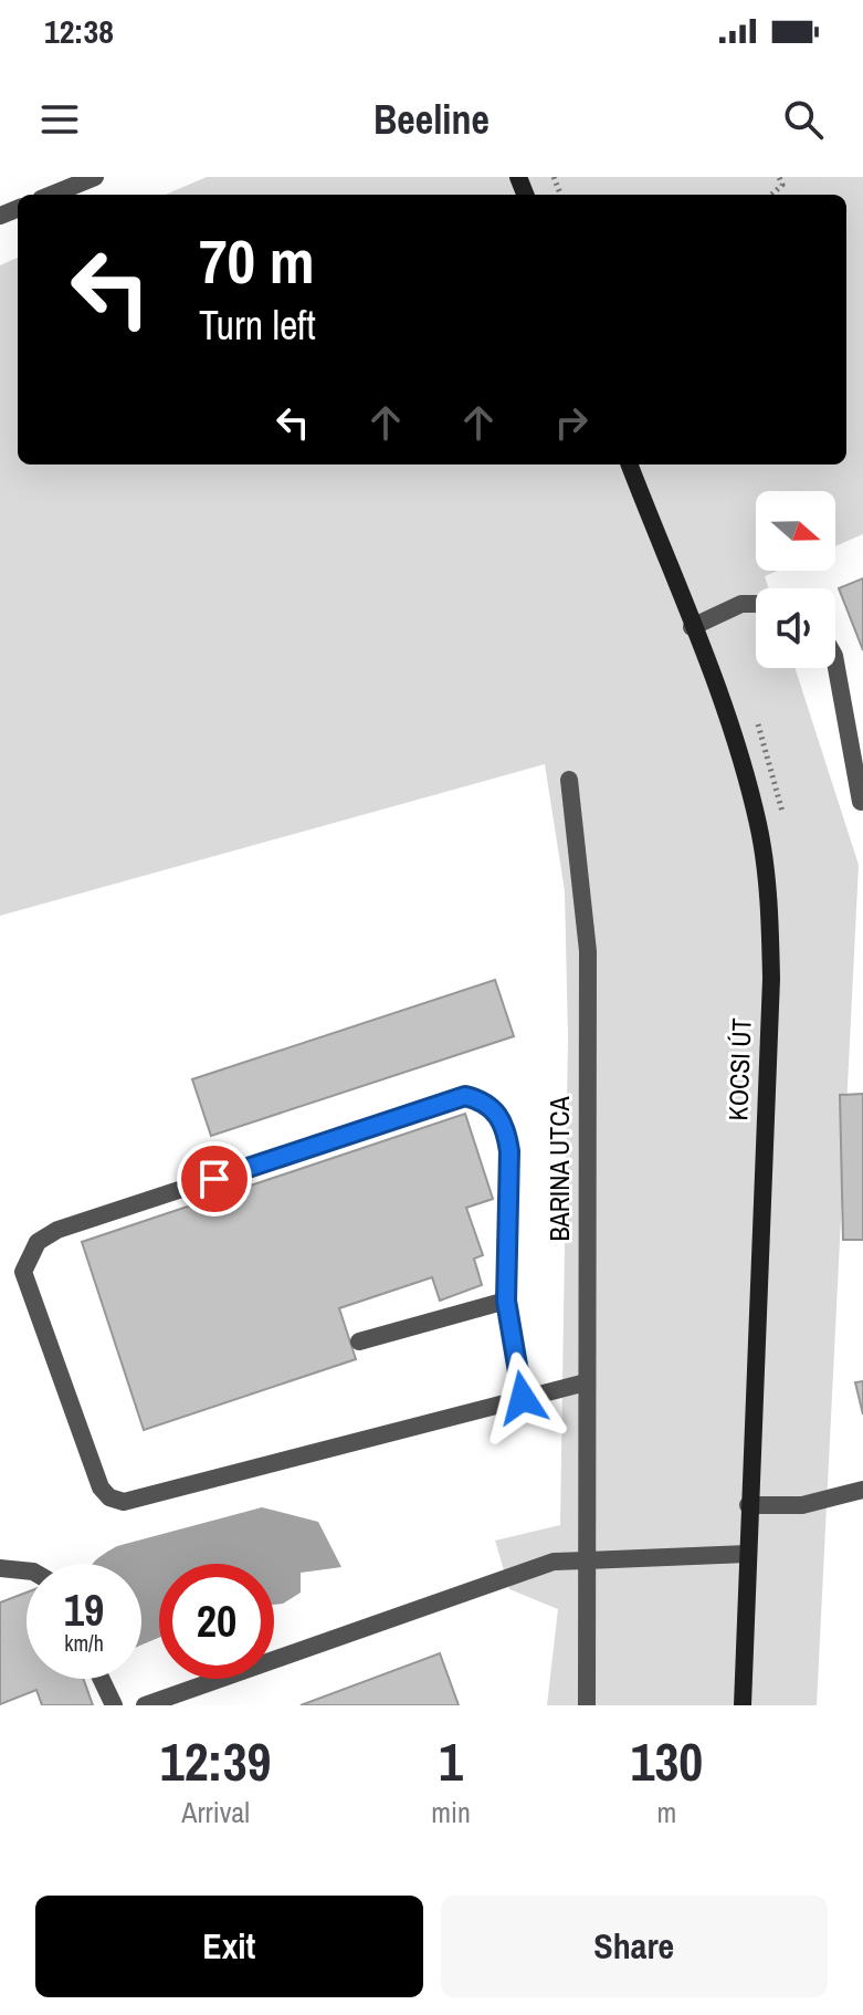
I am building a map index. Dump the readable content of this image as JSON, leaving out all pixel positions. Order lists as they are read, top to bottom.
{
  "streets": {
    "main road": ["KOCSI ÚT"],
    "street": ["BARINA UTCA"]
  },
  "north": "right",
  "page": {
    "status": "12:38",
    "header": "Beeline",
    "turn": ["70 m", "Turn left"],
    "speed": "19 km/h",
    "limit": "20",
    "eta": [
      "12:39",
      "Arrival",
      "1",
      "min",
      "130",
      "m"
    ],
    "buttons": ["Exit", "Share"]
  }
}
